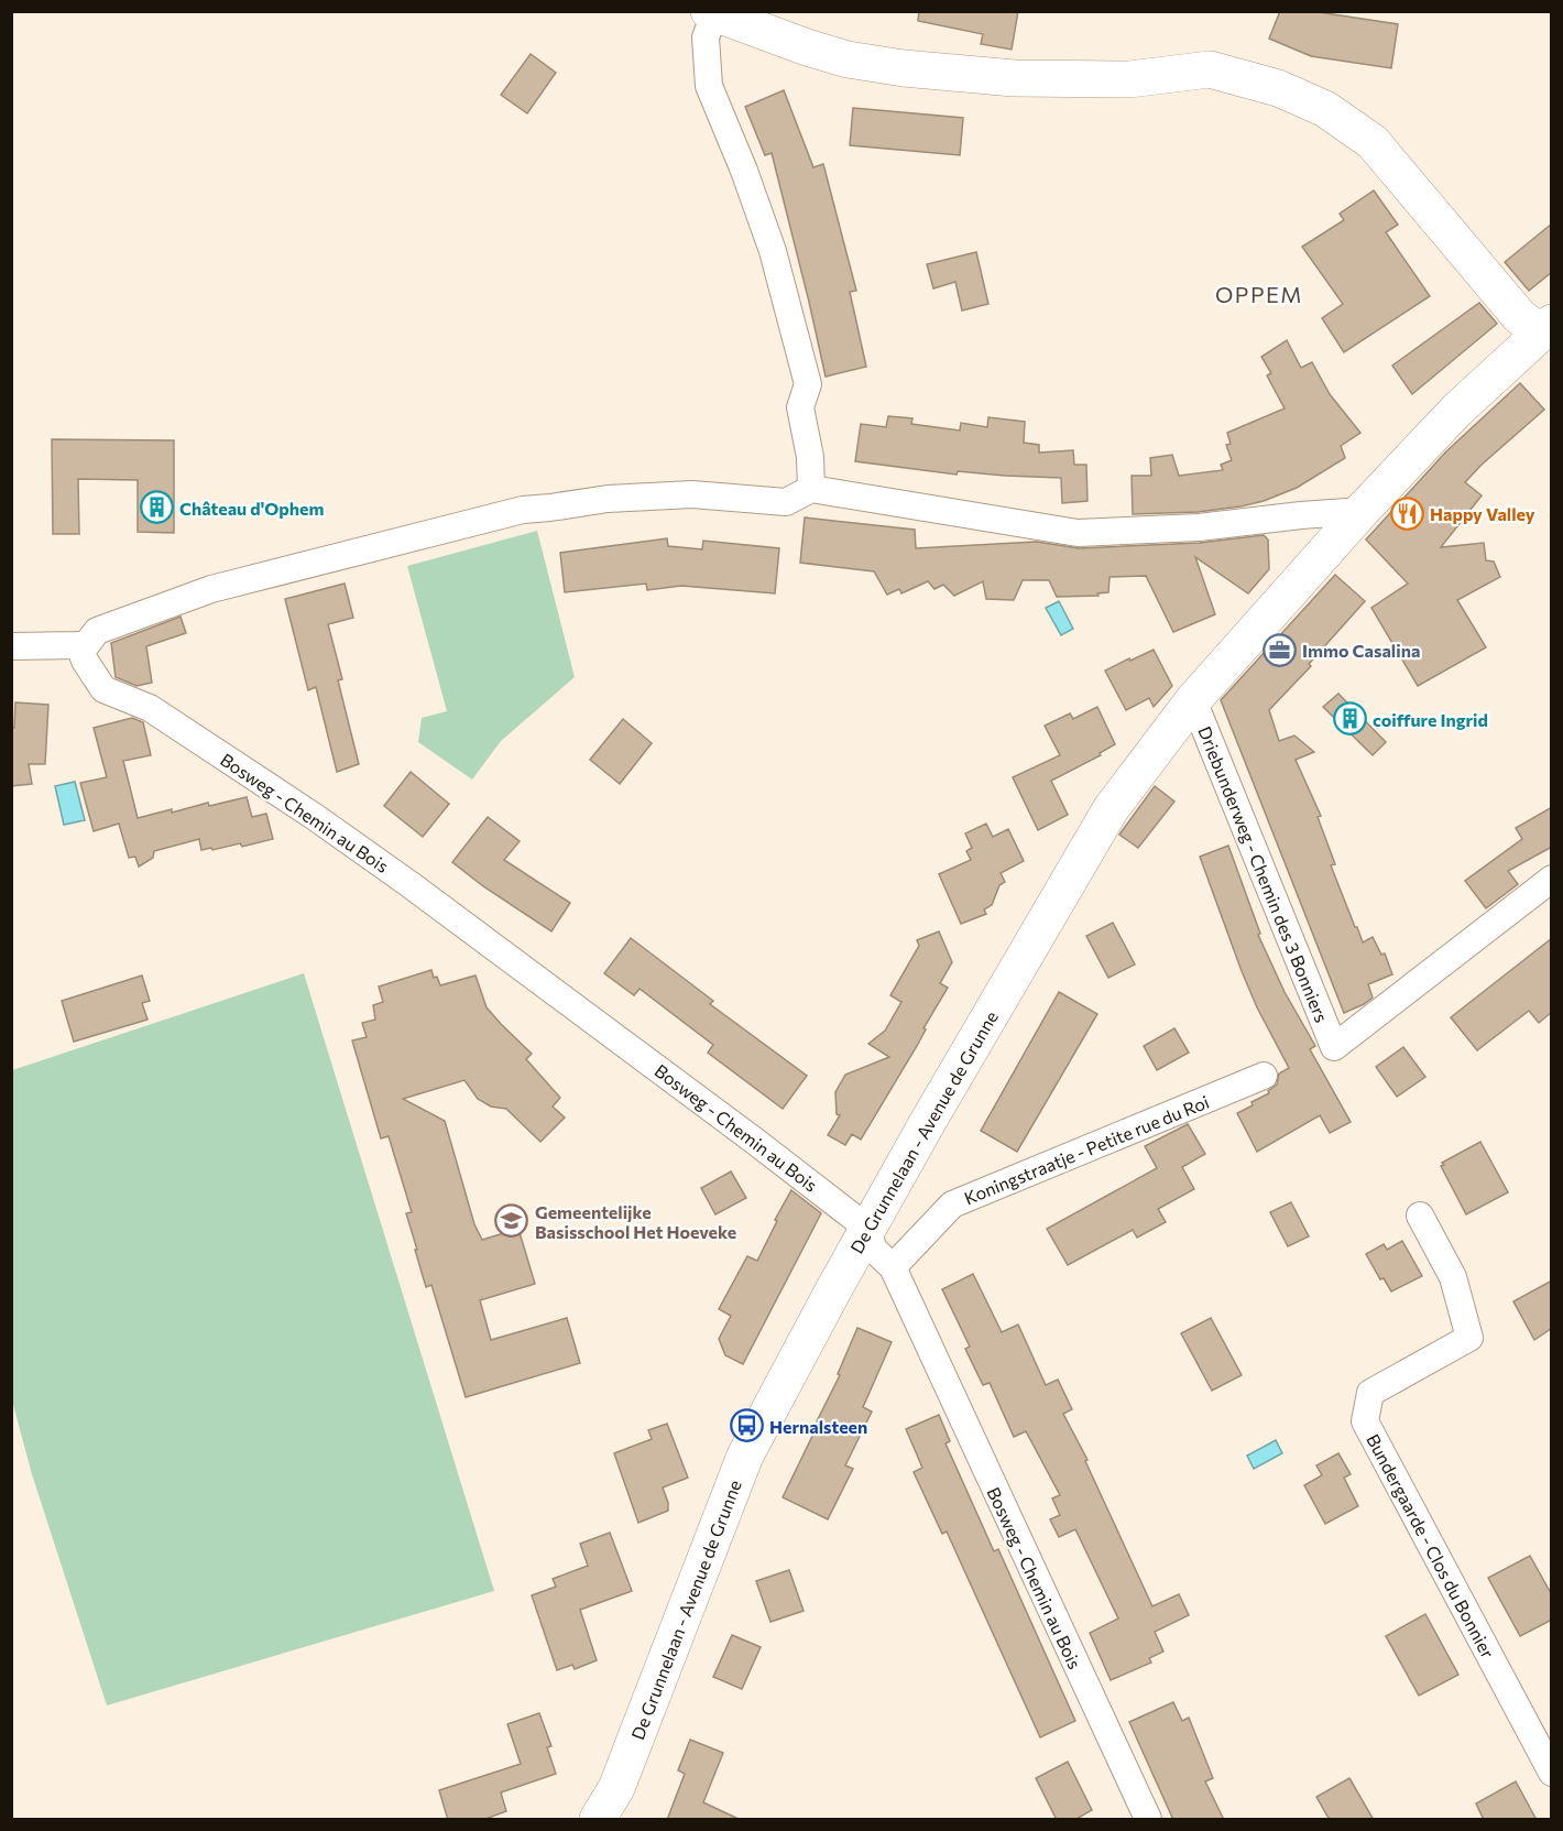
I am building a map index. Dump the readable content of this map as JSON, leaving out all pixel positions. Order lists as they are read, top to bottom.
{
  "streets": {
    "street": [
      "Bosweg - Chemin au Bois",
      "Driebunderweg - Chemin des 3 Bonniers",
      "De Grunnelaan - Avenue de Grunne",
      "Koningstraatje - Petite rue du Roi",
      "Bundergaarde - Clos du Bonnier"
    ]
  },
  "crossings": [
    ["Bosweg - Chemin au Bois", "De Grunnelaan - Avenue de Grunne"],
    ["Bosweg - Chemin au Bois", "Koningstraatje - Petite rue du Roi"],
    ["Driebunderweg - Chemin des 3 Bonniers", "De Grunnelaan - Avenue de Grunne"]
  ],
  "districts": ["OPPEM"],
  "places": {
    "building": ["Château d'Ophem", "coiffure Ingrid"],
    "restaurant": ["Happy Valley"],
    "office": ["Immo Casalina"],
    "school or university": ["Gemeentelijke Basisschool Het Hoeveke"],
    "bus stop": ["Hernalsteen"]
  }
}
